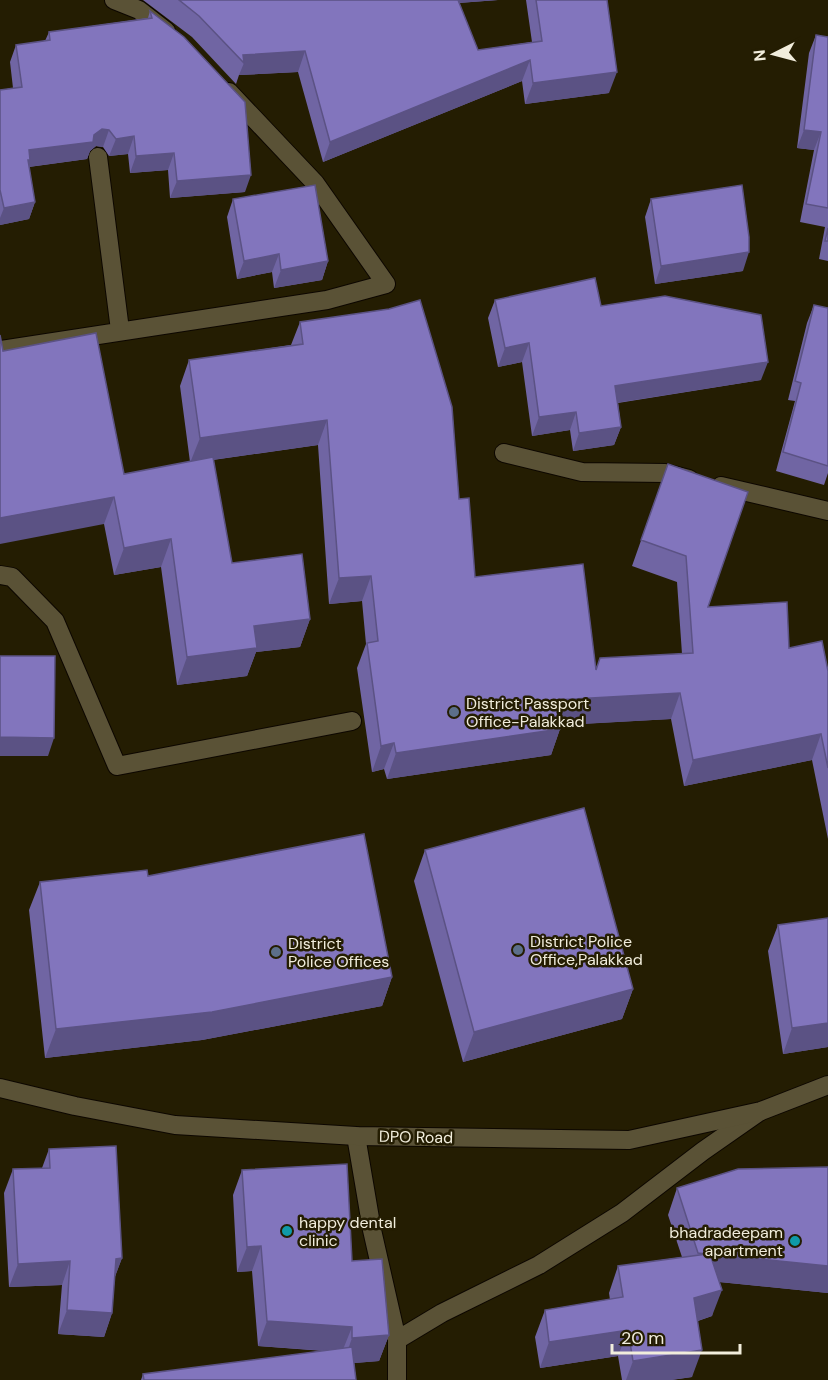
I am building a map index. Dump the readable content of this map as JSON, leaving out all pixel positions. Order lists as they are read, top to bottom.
{
  "streets": {
    "street": ["DPO Road"]
  },
  "places": [
    "District Passport Office-Palakkad",
    "District Police Office,Palakkad",
    "District Police Offices",
    "happy dental clinic",
    "bhadradeepam apartment"
  ],
  "scale_bar": "20 m",
  "north": "left"
}
